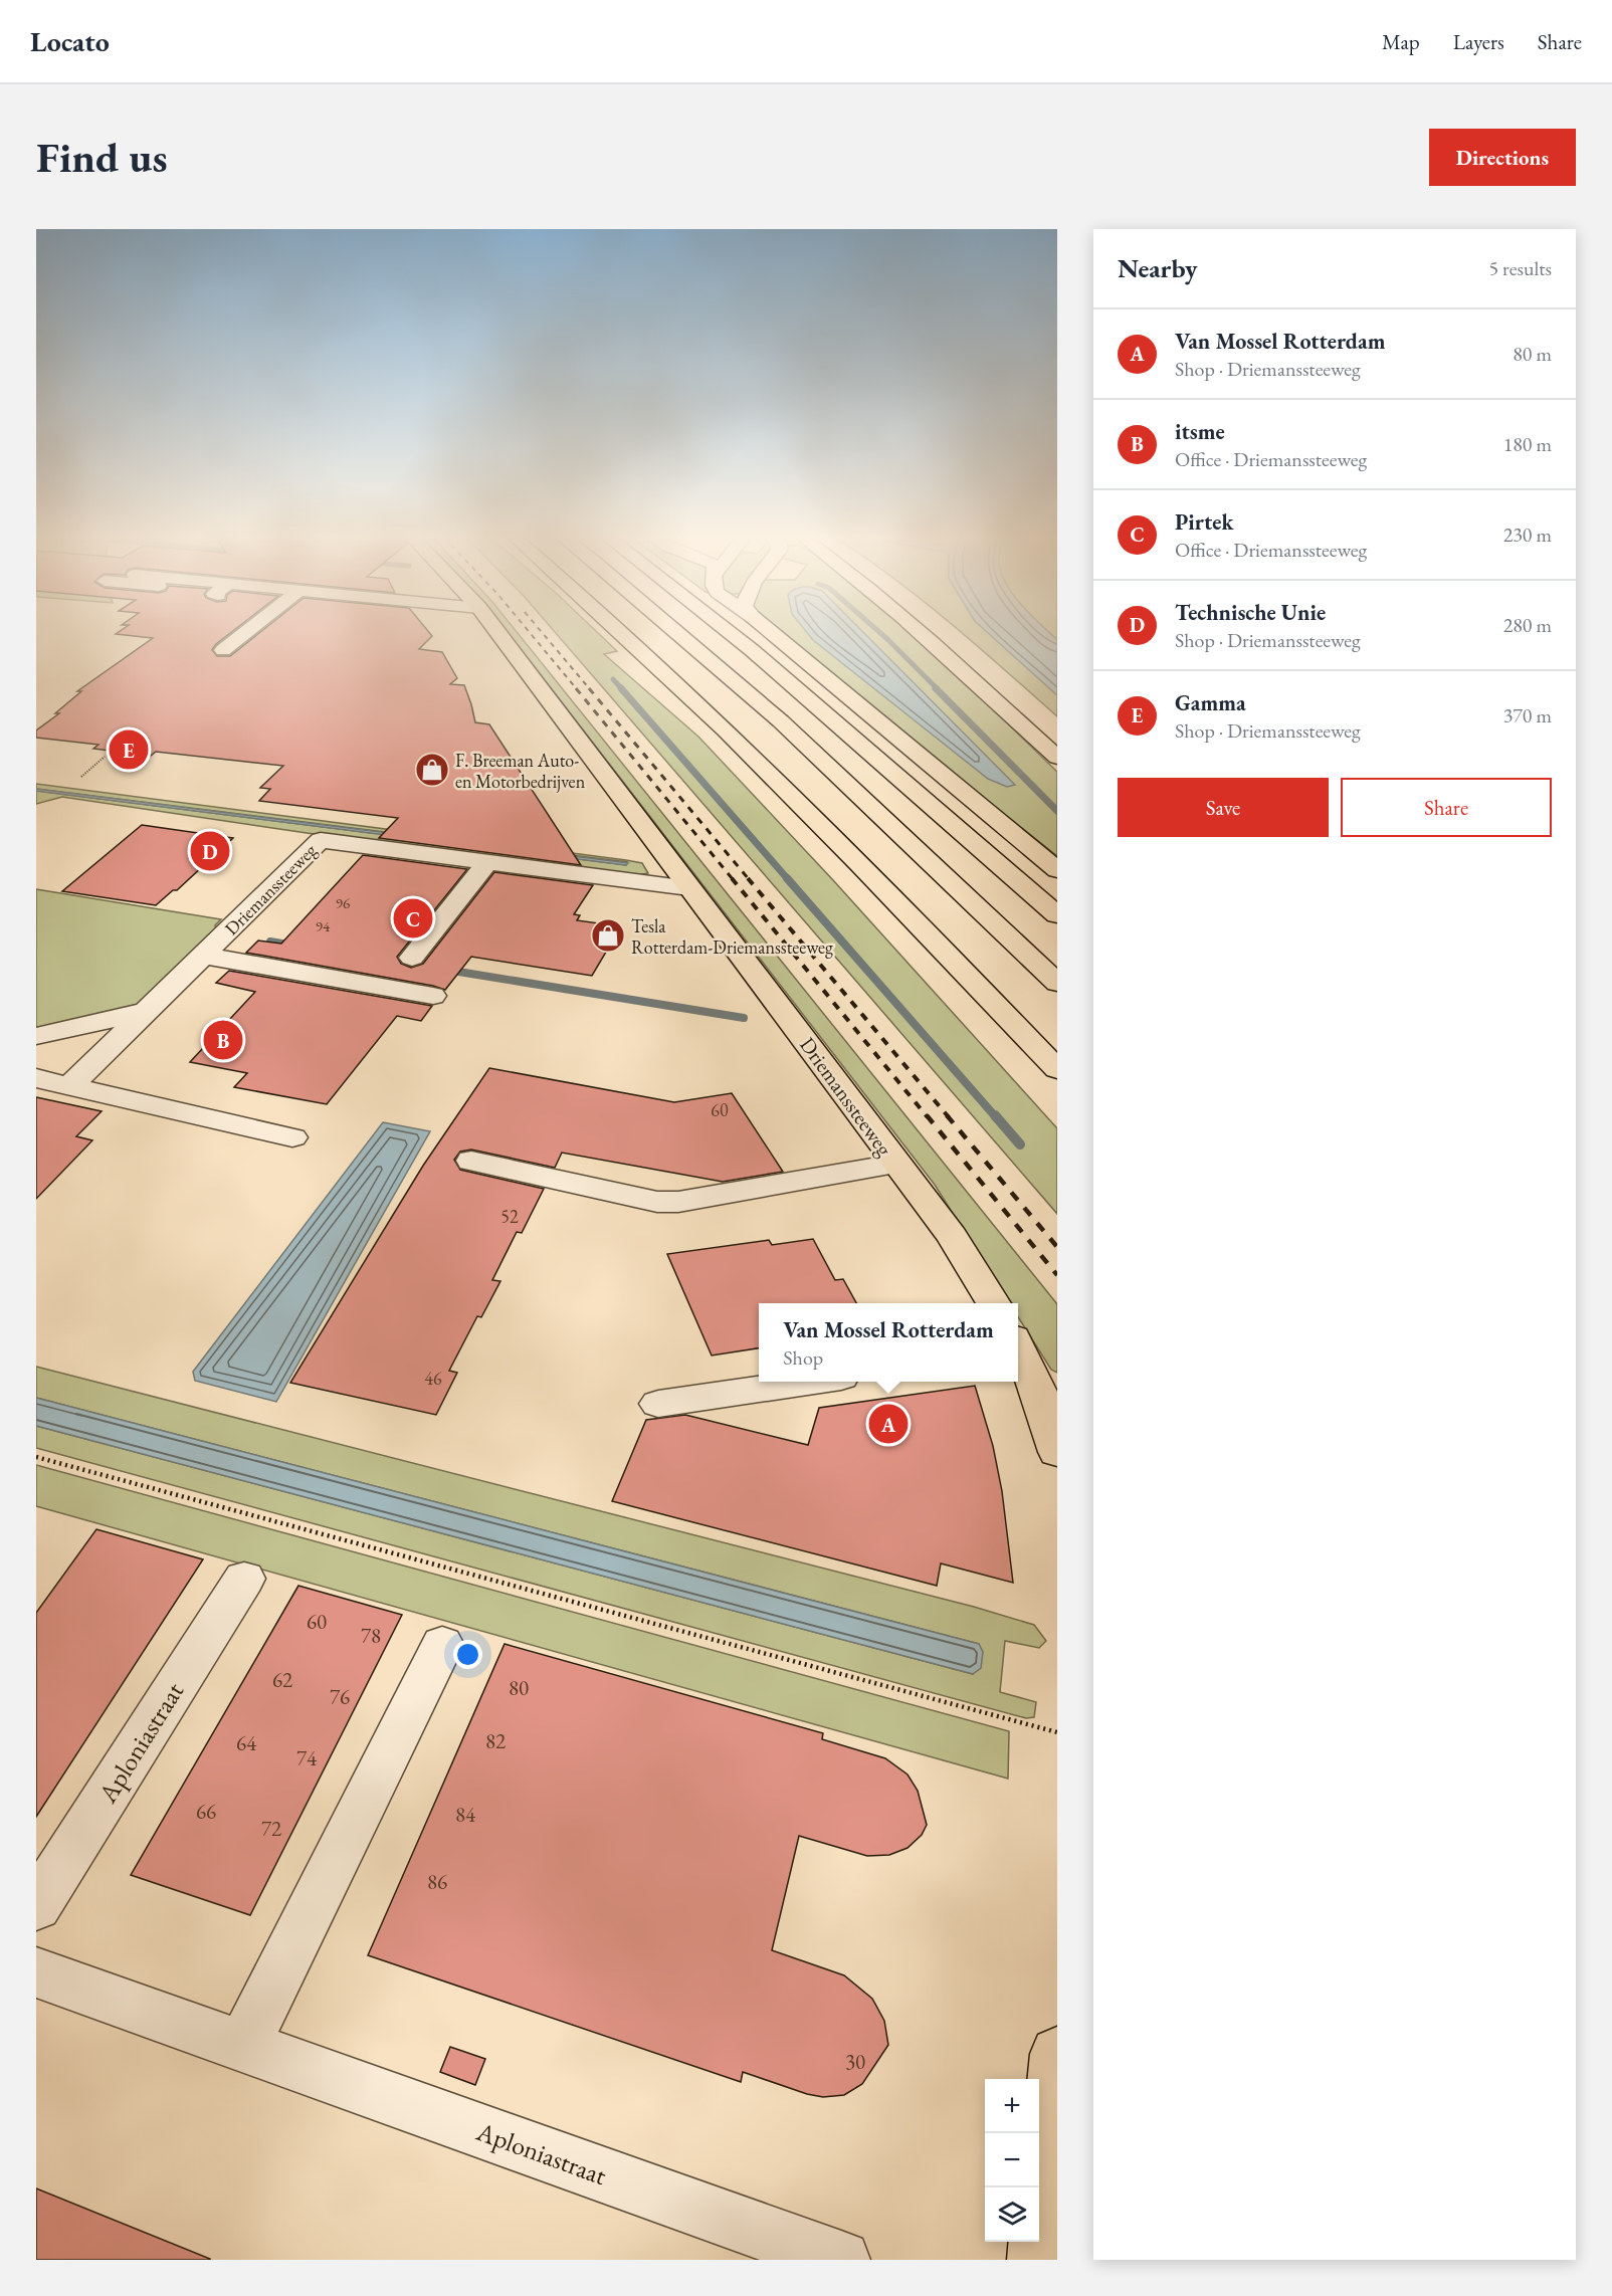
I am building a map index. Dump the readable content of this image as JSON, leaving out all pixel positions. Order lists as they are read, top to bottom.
{
  "streets": {
    "main road": ["Driemanssteeweg"],
    "street": ["Aploniastraat"]
  },
  "places": {
    "shop": ["F. Breeman Auto- en Motorbedrijven", "Tesla Rotterdam-Driemanssteeweg"]
  },
  "house_numbers": [
    "96",
    "94",
    "60",
    "52",
    "46",
    "60",
    "78",
    "62",
    "80",
    "76",
    "82",
    "64",
    "74",
    "66",
    "84",
    "72",
    "86",
    "30"
  ],
  "page": {
    "header": "Locato",
    "nav": ["Map", "Layers", "Share"],
    "buttons": [
      "Directions",
      ["Save", "Share"]
    ],
    "title": "Find us",
    "heading": ["Nearby", "5 results"],
    "list": [
      {
        "mark": "A",
        "name": "Van Mossel Rotterdam",
        "note": "Shop · Driemanssteeweg",
        "value": "80 m"
      },
      {
        "mark": "B",
        "name": "itsme",
        "note": "Office · Driemanssteeweg",
        "value": "180 m"
      },
      {
        "mark": "C",
        "name": "Pirtek",
        "note": "Office · Driemanssteeweg",
        "value": "230 m"
      },
      {
        "mark": "D",
        "name": "Technische Unie",
        "note": "Shop · Driemanssteeweg",
        "value": "280 m"
      },
      {
        "mark": "E",
        "name": "Gamma",
        "note": "Shop · Driemanssteeweg",
        "value": "370 m"
      }
    ],
    "pins": [
      "E",
      "D",
      "C",
      "B",
      "A"
    ],
    "popup": ["Van Mossel Rotterdam", "Shop"],
    "map_buttons": ["+", "−"]
  }
}
